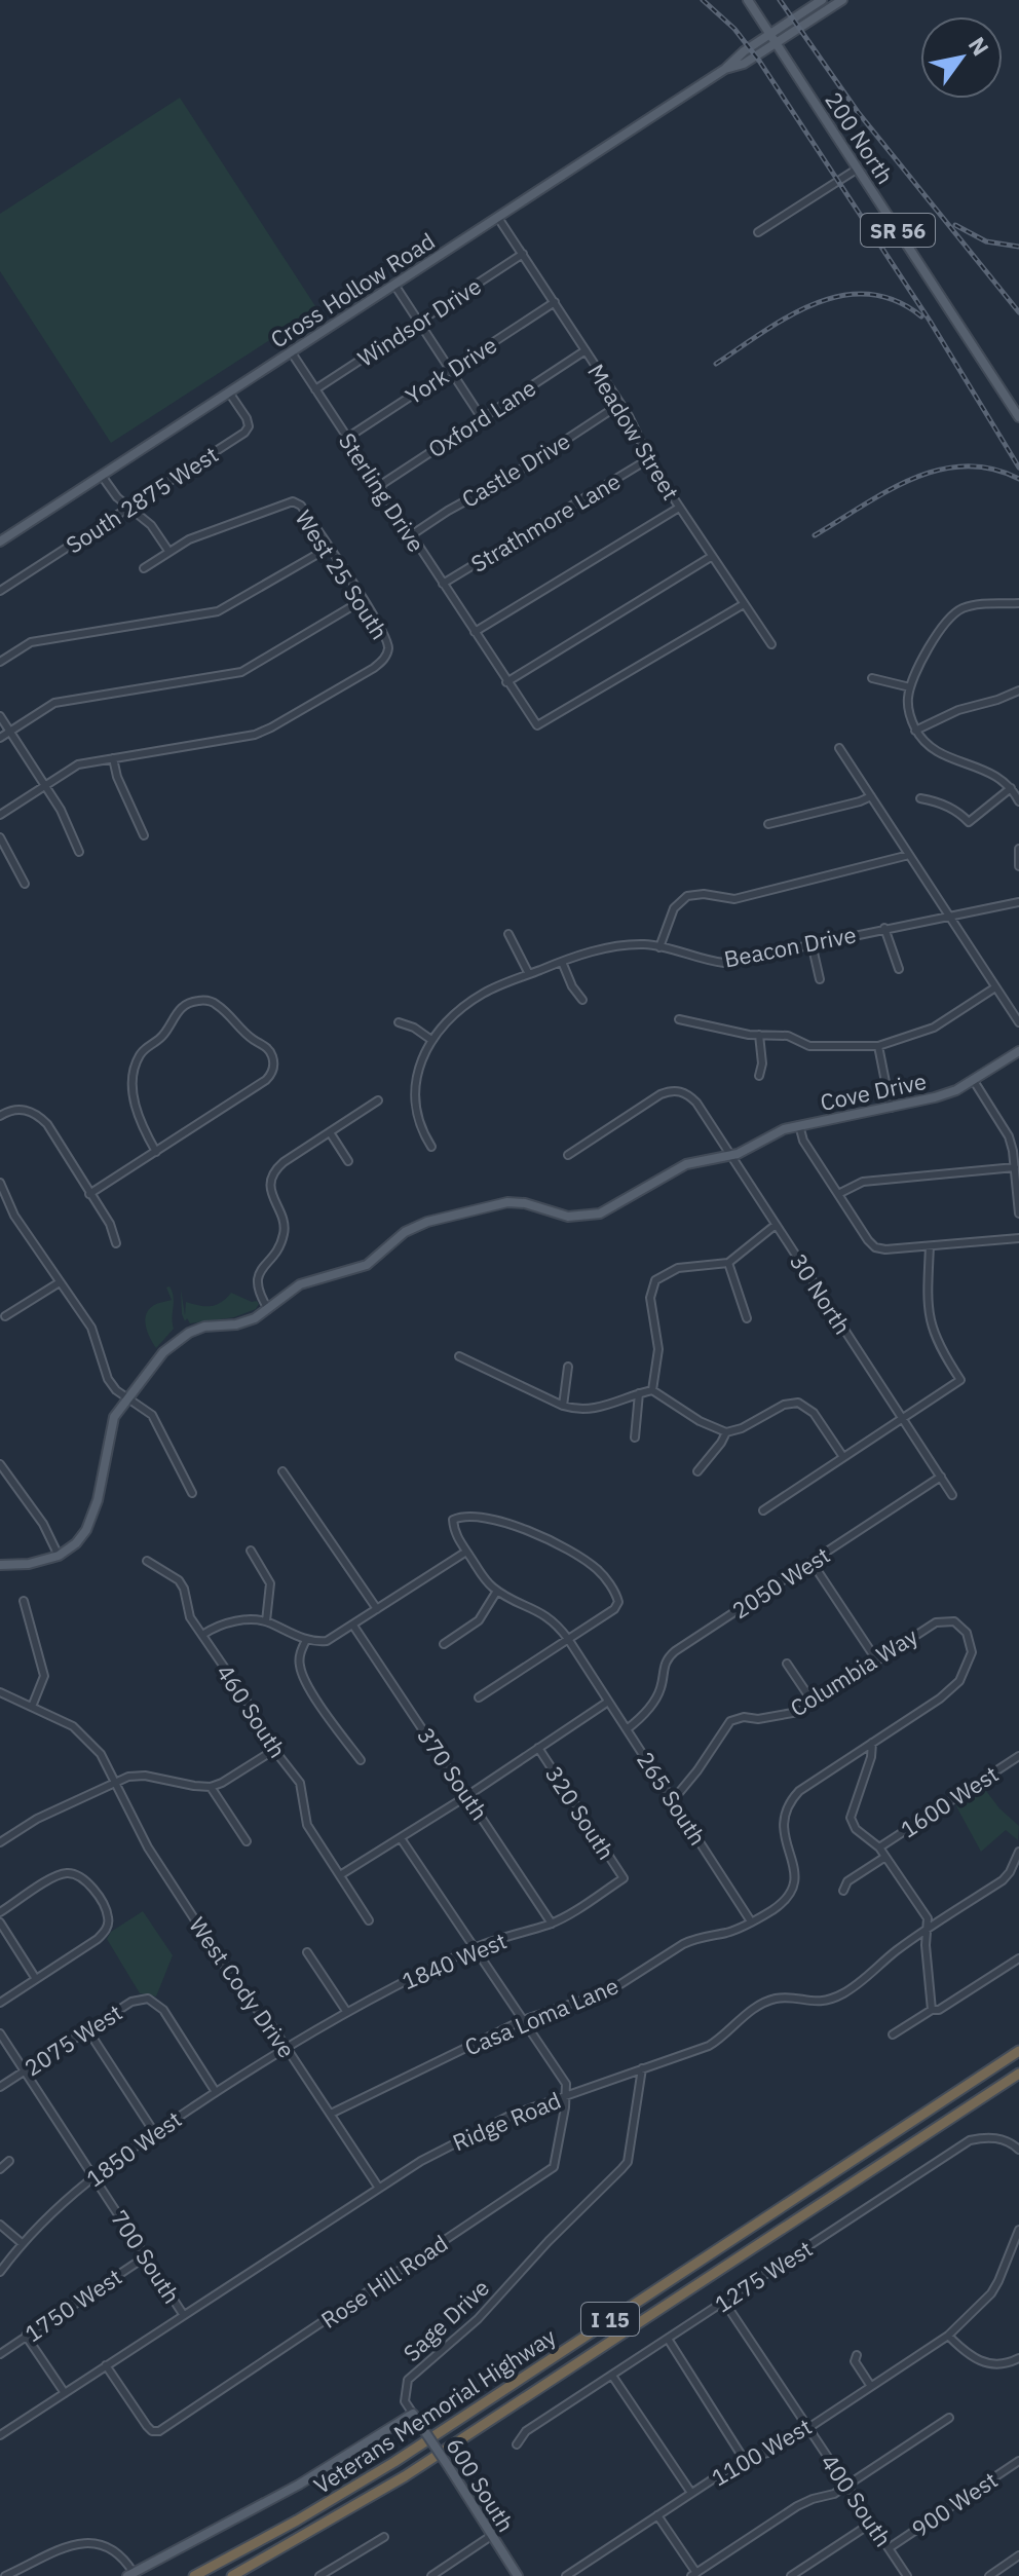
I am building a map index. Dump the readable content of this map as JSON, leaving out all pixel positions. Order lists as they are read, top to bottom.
{
  "streets": {
    "highway": ["I 15", "Veterans Memorial Highway"],
    "main road": [
      "200 North",
      "SR 56",
      "Cross Hollow Road",
      "Cove Drive",
      "600 South"
    ],
    "street": [
      "Windsor Drive",
      "York Drive",
      "Oxford Lane",
      "Meadow Street",
      "Castle Drive",
      "Sterling Drive",
      "South 2875 West",
      "Strathmore Lane",
      "West 25 South",
      "Beacon Drive",
      "30 North",
      "2050 West",
      "Columbia Way",
      "460 South",
      "370 South",
      "265 South",
      "1600 West",
      "320 South",
      "1840 West",
      "West Cody Drive",
      "Casa Loma Lane",
      "2075 West",
      "Ridge Road",
      "1850 West",
      "700 South",
      "1275 West",
      "Rose Hill Road",
      "1750 West",
      "Sage Drive",
      "1100 West",
      "400 South",
      "900 West"
    ]
  },
  "crossings": [
    ["200 North", "SR 56"],
    ["200 North", "Cross Hollow Road"],
    ["SR 56", "Cross Hollow Road"],
    ["Cross Hollow Road", "Meadow Street"],
    ["Cross Hollow Road", "Sterling Drive"],
    ["Cross Hollow Road", "South 2875 West"],
    ["Windsor Drive", "Meadow Street"],
    ["Windsor Drive", "Sterling Drive"],
    ["York Drive", "Meadow Street"],
    ["York Drive", "Sterling Drive"],
    ["Oxford Lane", "Meadow Street"],
    ["Oxford Lane", "Sterling Drive"],
    ["Meadow Street", "Castle Drive"],
    ["Meadow Street", "Sterling Drive"],
    ["Meadow Street", "Strathmore Lane"],
    ["Castle Drive", "Sterling Drive"],
    ["Sterling Drive", "Strathmore Lane"],
    ["Cove Drive", "30 North"],
    ["30 North", "2050 West"],
    ["2050 West", "265 South"],
    ["Columbia Way", "265 South"],
    ["Columbia Way", "Casa Loma Lane"],
    ["370 South", "1840 West"],
    ["265 South", "Casa Loma Lane"],
    ["320 South", "1840 West"],
    ["1840 West", "West Cody Drive"],
    ["1840 West", "1850 West"],
    ["West Cody Drive", "Casa Loma Lane"],
    ["West Cody Drive", "Ridge Road"],
    ["West Cody Drive", "1850 West"],
    ["2075 West", "1850 West"],
    ["2075 West", "700 South"],
    ["Ridge Road", "700 South"],
    ["Ridge Road", "Rose Hill Road"],
    ["Ridge Road", "Sage Drive"],
    ["1850 West", "700 South"],
    ["700 South", "1750 West"],
    ["1275 West", "400 South"],
    ["Sage Drive", "600 South"],
    ["1100 West", "400 South"],
    ["400 South", "900 West"]
  ],
  "north": "top right"
}
